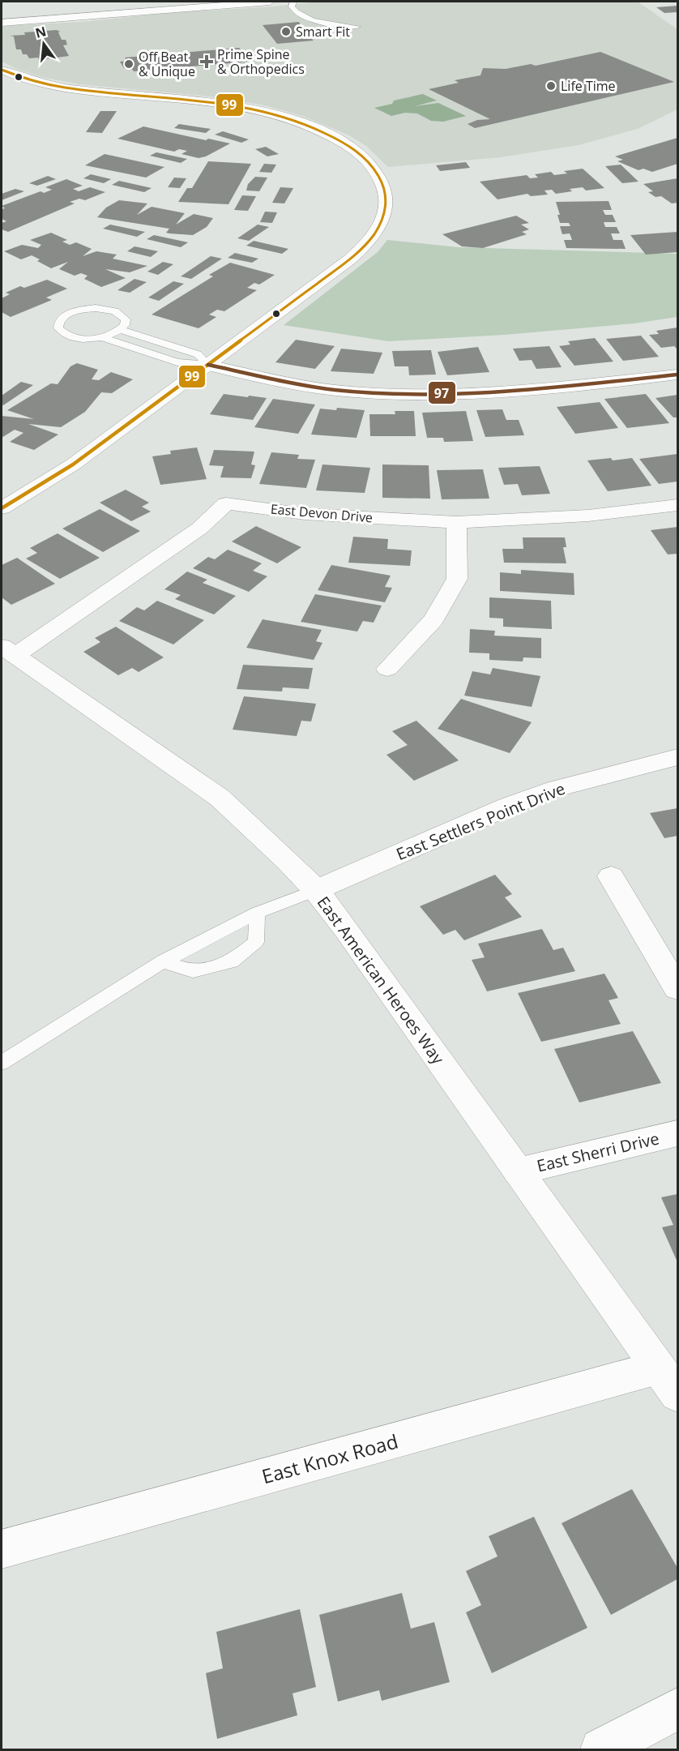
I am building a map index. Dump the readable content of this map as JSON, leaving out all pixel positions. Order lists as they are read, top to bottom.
{
  "streets": {
    "street": [
      "East Devon Drive",
      "East Settlers Point Drive",
      "East American Heroes Way",
      "East Sherri Drive",
      "East Knox Road"
    ]
  },
  "crossings": [
    ["East Devon Drive", "East American Heroes Way"],
    ["East Settlers Point Drive", "East American Heroes Way"],
    ["East American Heroes Way", "East Sherri Drive"],
    ["East American Heroes Way", "East Knox Road"]
  ],
  "places": {
    "other": ["Smart Fit", "Off Beat & Unique", "Life Time"],
    "health": ["Prime Spine & Orthopedics"]
  },
  "lines": ["transit line 99", "transit line 97"],
  "north": "top"
}
